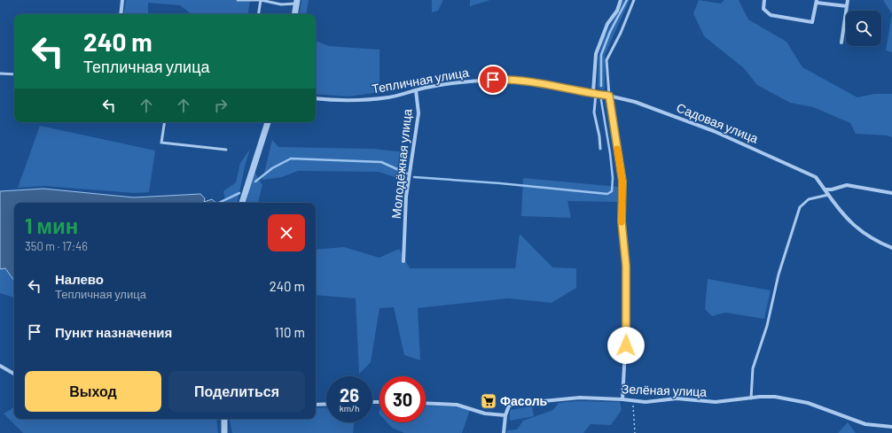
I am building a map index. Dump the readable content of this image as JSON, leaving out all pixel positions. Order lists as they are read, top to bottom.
{
  "streets": {
    "street": [
      "Тепличная улица",
      "Садовая улица",
      "Молодёжная улица",
      "Зелёная улица"
    ]
  },
  "crossings": [
    ["Тепличная улица", "Садовая улица"],
    ["Тепличная улица", "Молодёжная улица"]
  ],
  "places": {
    "supermarket": ["Фасоль"]
  },
  "page": {
    "turn": ["240 m", "Тепличная улица"],
    "heading": ["1 мин", "350 m · 17:46"],
    "list": [
      {
        "name": "Налево",
        "note": "Тепличная улица",
        "value": "240 m"
      },
      {
        "name": "Пункт назначения",
        "value": "110 m"
      }
    ],
    "buttons": ["Выход", "Поделиться"],
    "speed": "26 km/h",
    "limit": "30"
  }
}
